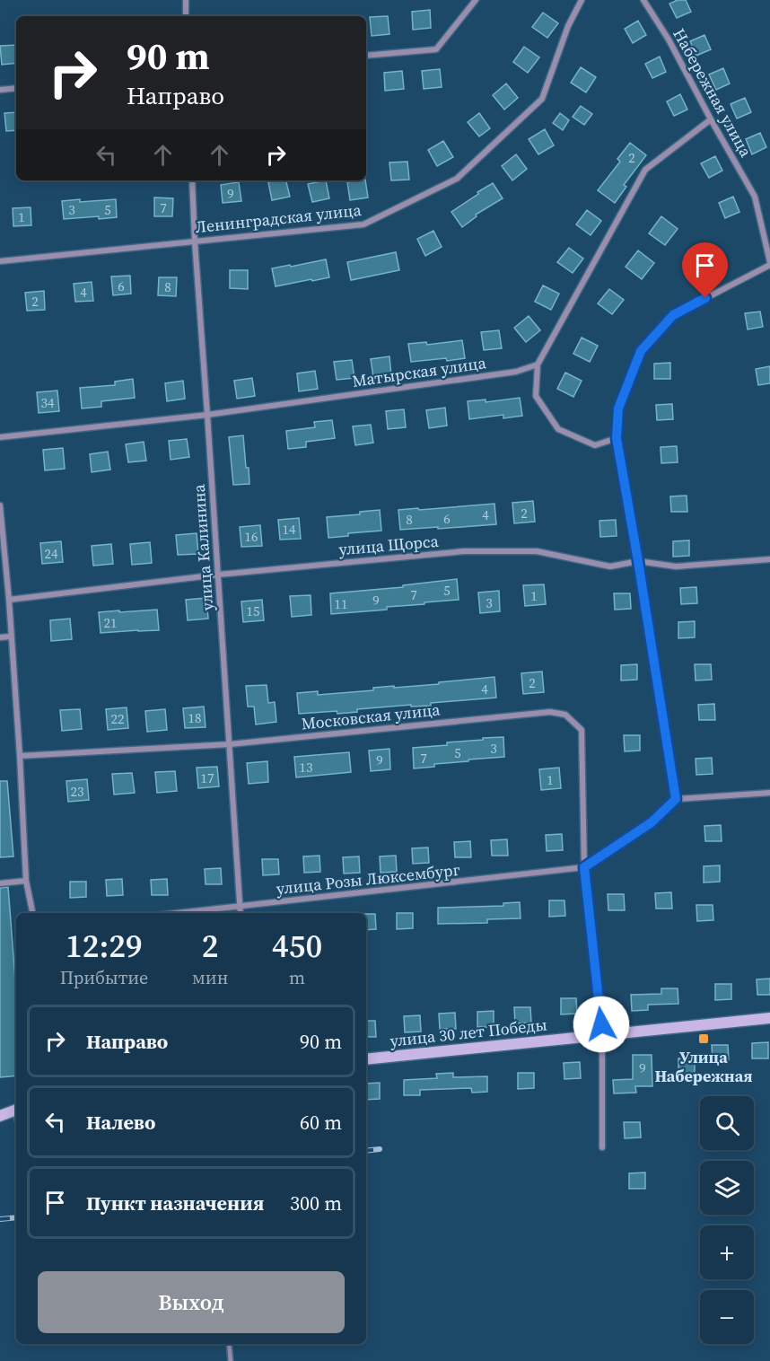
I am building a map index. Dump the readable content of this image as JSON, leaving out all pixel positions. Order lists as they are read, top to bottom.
{
  "streets": {
    "main road": ["улица 30 лет Победы"],
    "street": [
      "Набережная улица",
      "Ленинградская улица",
      "Матырская улица",
      "улица Щорса",
      "улица Калинина",
      "Московская улица",
      "улица Розы Люксембург"
    ]
  },
  "crossings": [
    ["Ленинградская улица", "улица Калинина"],
    ["Матырская улица", "улица Калинина"],
    ["улица Щорса", "улица Калинина"],
    ["улица Калинина", "Московская улица"],
    ["улица Калинина", "улица Розы Люксембург"],
    ["Московская улица", "улица Розы Люксембург"],
    ["Московская улица", "улица 30 лет Победы"]
  ],
  "places": {
    "transit": ["Улица Набережная"]
  },
  "house_numbers": [
    "2",
    "9",
    "7",
    "3",
    "5",
    "1",
    "6",
    "8",
    "4",
    "2",
    "34",
    "2",
    "4",
    "6",
    "8",
    "14",
    "16",
    "24",
    "5",
    "7",
    "1",
    "9",
    "3",
    "11",
    "15",
    "21",
    "2",
    "4",
    "18",
    "22",
    "3",
    "5",
    "7",
    "9",
    "13",
    "17",
    "1",
    "23",
    "9"
  ],
  "page": {
    "turn": ["90 m", "Направо"],
    "eta": [
      "12:29",
      "Прибытие",
      "2",
      "мин",
      "450",
      "m"
    ],
    "list": [
      {
        "name": "Направо",
        "value": "90 m"
      },
      {
        "name": "Налево",
        "value": "60 m"
      },
      {
        "name": "Пункт назначения",
        "value": "300 m"
      }
    ],
    "map_buttons": ["+", "−"],
    "buttons": "Выход"
  }
}
